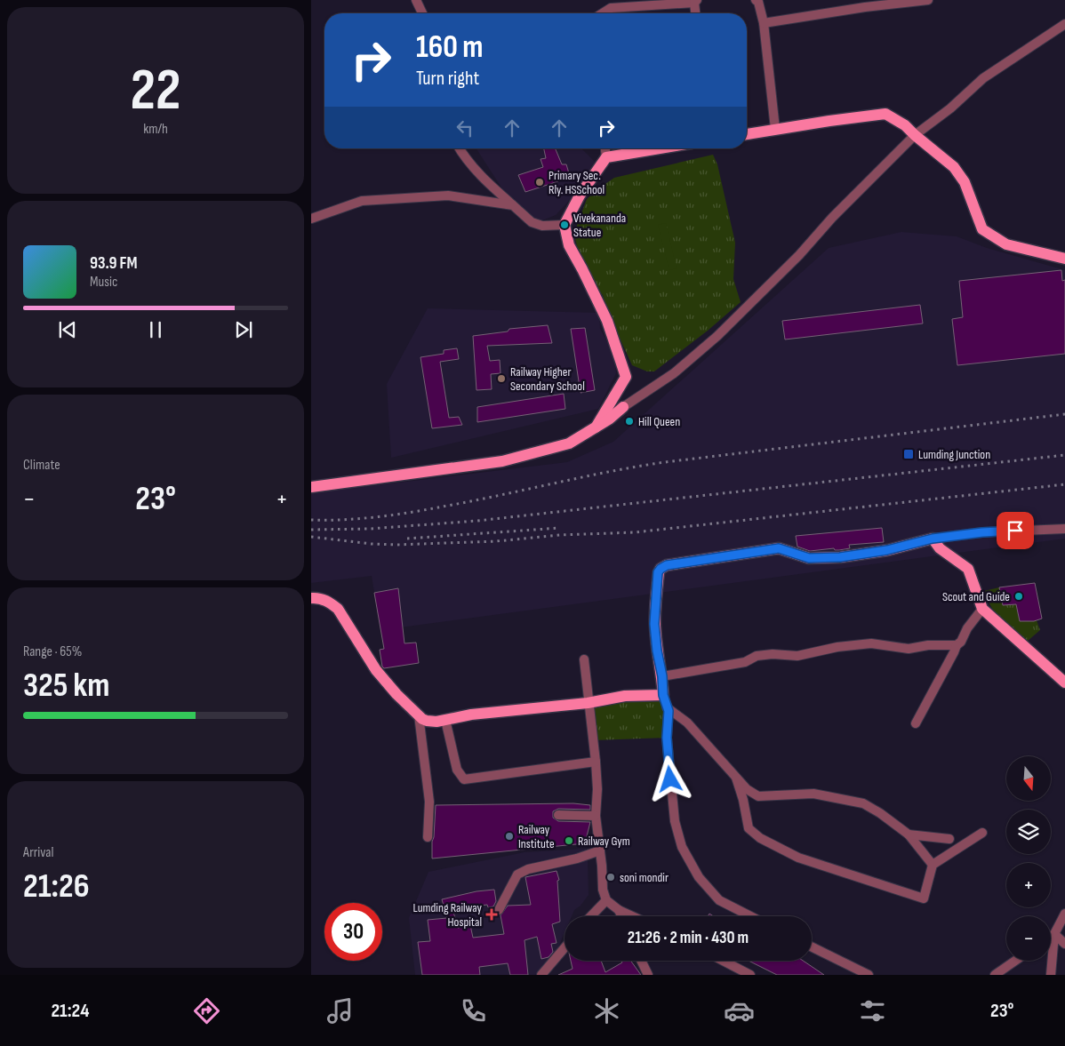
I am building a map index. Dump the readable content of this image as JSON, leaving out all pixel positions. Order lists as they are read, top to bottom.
{
  "places": {
    "other": [
      "Primary Sec. Rly. HSSchool",
      "Vivekananda Statue",
      "Railway Higher Secondary School",
      "Hill Queen",
      "Scout and Guide",
      "Railway Institute",
      "Railway Gym",
      "soni mondir"
    ],
    "transit": ["Lumding Junction"],
    "health": ["Lumding Railway Hospital"]
  },
  "north": "bottom",
  "page": {
    "tile": [
      ["22", "km/h"],
      "Climate",
      ["Range · 65%", "325 km"],
      ["Arrival", "21:26"]
    ],
    "turn": ["160 m", "Turn right"],
    "song": ["93.9 FM", "Music"],
    "heat": ["−", "23°", "+"],
    "map_buttons": ["+", "−"],
    "limit": "30",
    "trip": "21:26 · 2 min · 430 m",
    "tabs": ["21:24", "23°"]
  }
}
